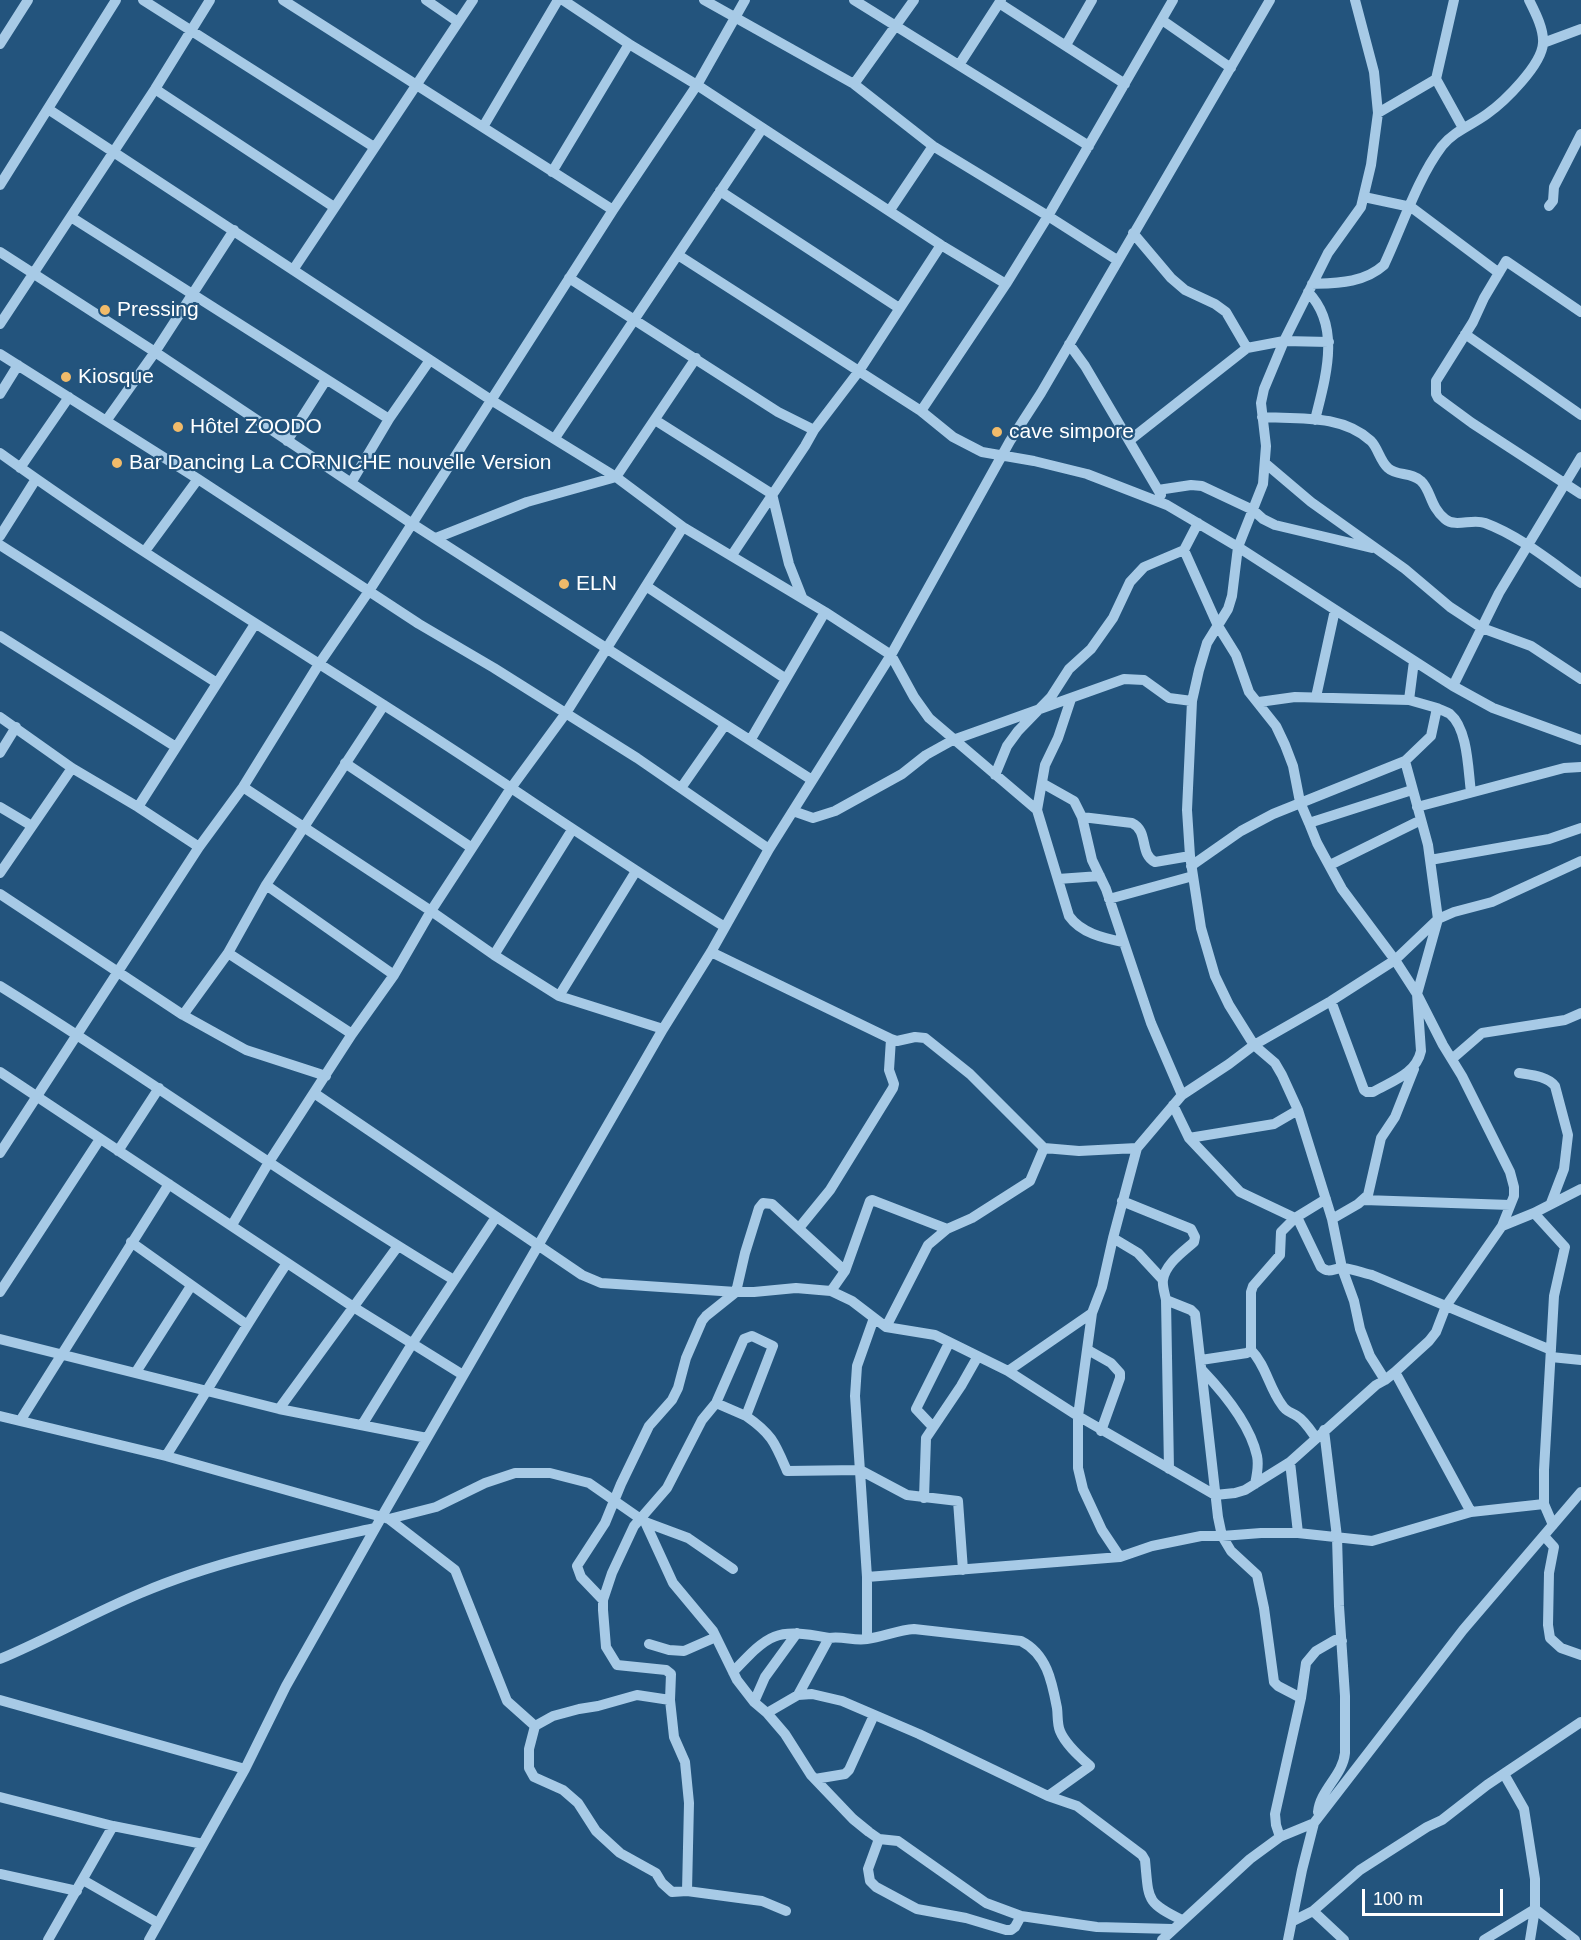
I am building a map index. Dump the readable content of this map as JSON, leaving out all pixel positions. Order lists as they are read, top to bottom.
{
  "places": [
    "Pressing",
    "Kiosque",
    "Hôtel ZOODO",
    "cave simpore",
    "Bar Dancing La CORNICHE nouvelle Version",
    "ELN"
  ],
  "scale_bar": "100 m"
}
